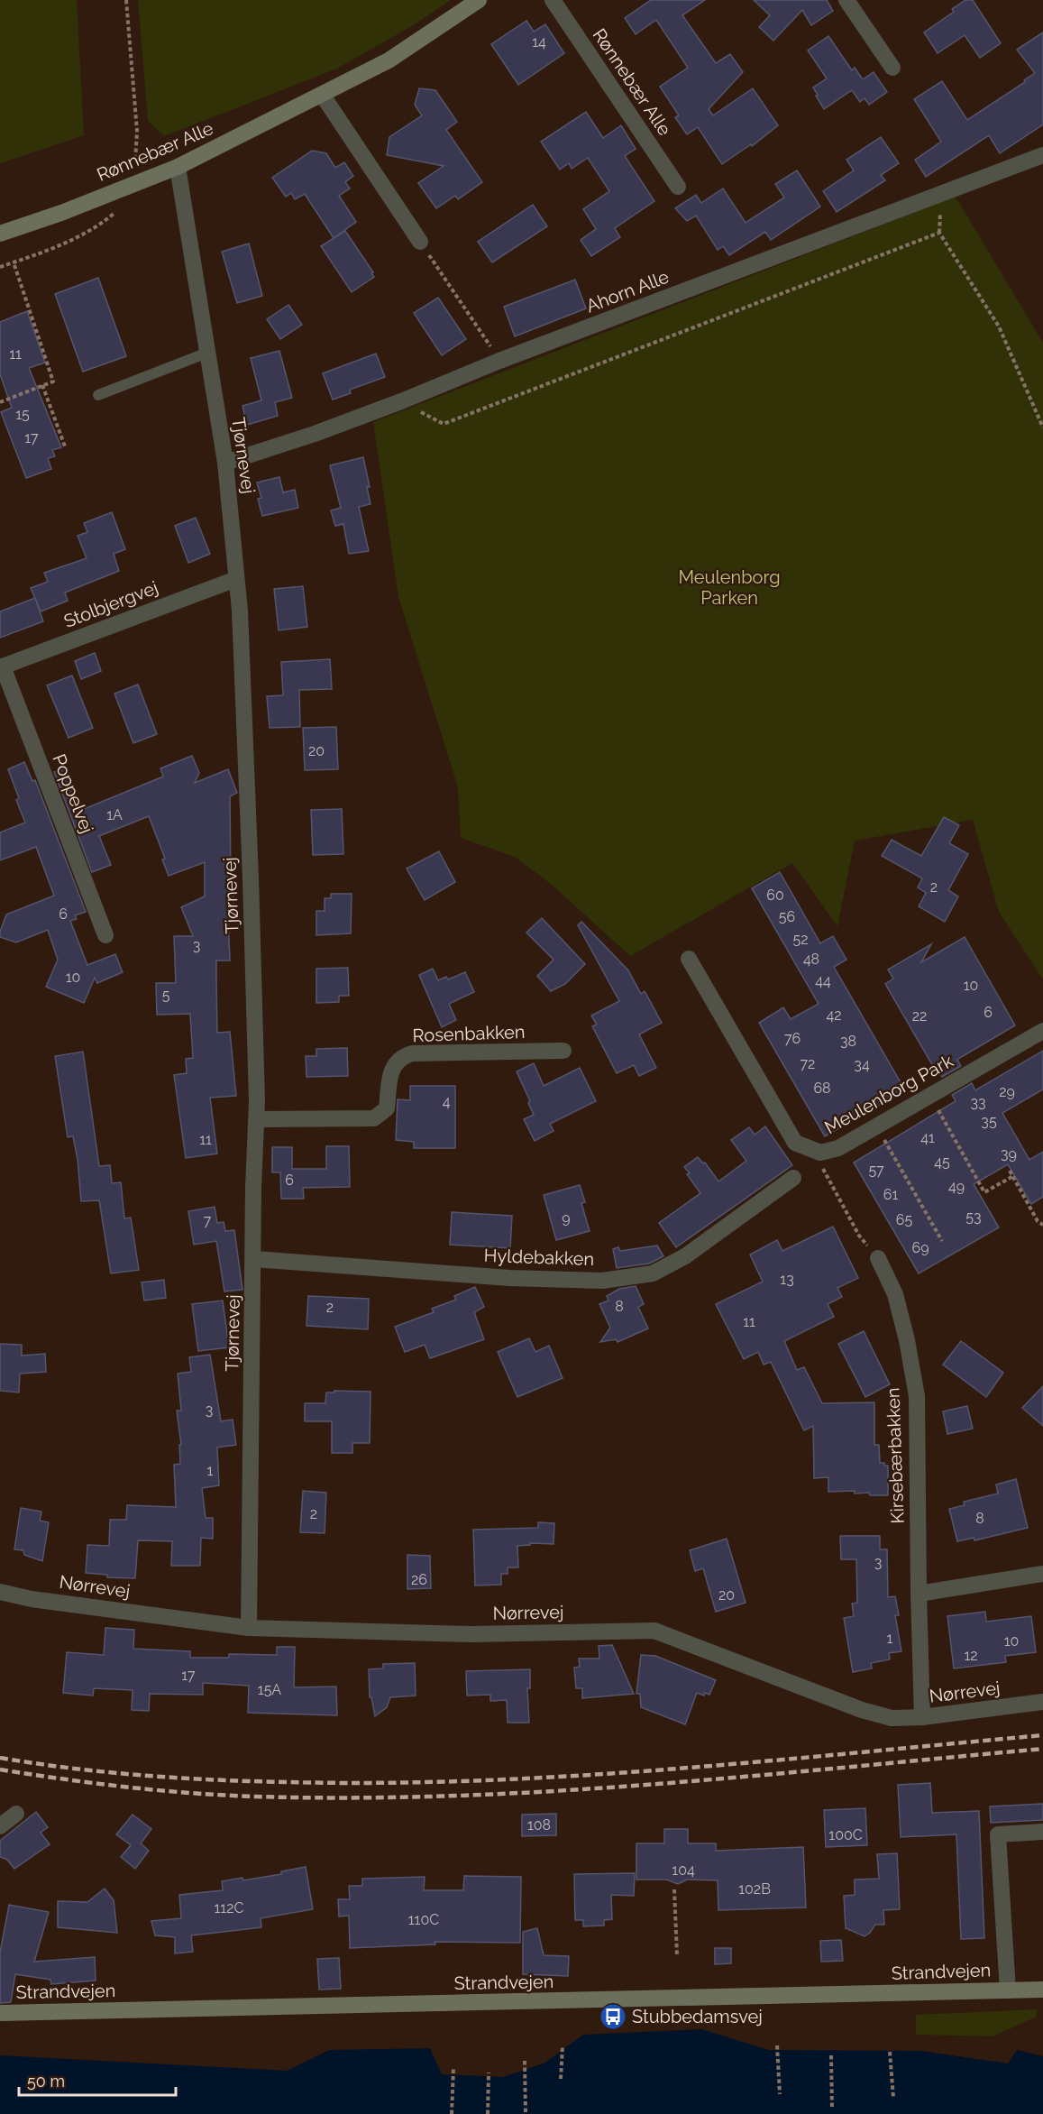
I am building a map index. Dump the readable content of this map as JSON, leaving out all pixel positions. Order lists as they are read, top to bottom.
{
  "streets": {
    "main road": ["Rønnebær Alle", "Strandvejen"],
    "street": [
      "Ahorn Alle",
      "Tjørnevej",
      "Stolbjergvej",
      "Poppelvej",
      "Rosenbakken",
      "Meulenborg Park",
      "Hyldebakken",
      "Kirsebærbakken",
      "Nørrevej"
    ]
  },
  "crossings": [
    ["Rønnebær Alle", "Tjørnevej"],
    ["Ahorn Alle", "Tjørnevej"],
    ["Tjørnevej", "Stolbjergvej"],
    ["Tjørnevej", "Rosenbakken"],
    ["Tjørnevej", "Hyldebakken"],
    ["Tjørnevej", "Nørrevej"],
    ["Stolbjergvej", "Poppelvej"],
    ["Kirsebærbakken", "Nørrevej"]
  ],
  "parks": ["Meulenborg Parken"],
  "places": {
    "bus stop": ["Stubbedamsvej"]
  },
  "house_numbers": [
    "14",
    "11",
    "15",
    "17",
    "20",
    "1A",
    "2",
    "60",
    "6",
    "56",
    "52",
    "3",
    "48",
    "10",
    "44",
    "10",
    "5",
    "6",
    "42",
    "22",
    "76",
    "38",
    "72",
    "34",
    "68",
    "29",
    "4",
    "33",
    "35",
    "41",
    "11",
    "39",
    "45",
    "57",
    "6",
    "49",
    "61",
    "53",
    "9",
    "65",
    "7",
    "69",
    "13",
    "8",
    "2",
    "11",
    "3",
    "1",
    "2",
    "8",
    "3",
    "26",
    "20",
    "1",
    "10",
    "12",
    "17",
    "15A",
    "108",
    "100C",
    "104",
    "102B",
    "112C",
    "110C"
  ],
  "scale_bar": "50 m"
}
